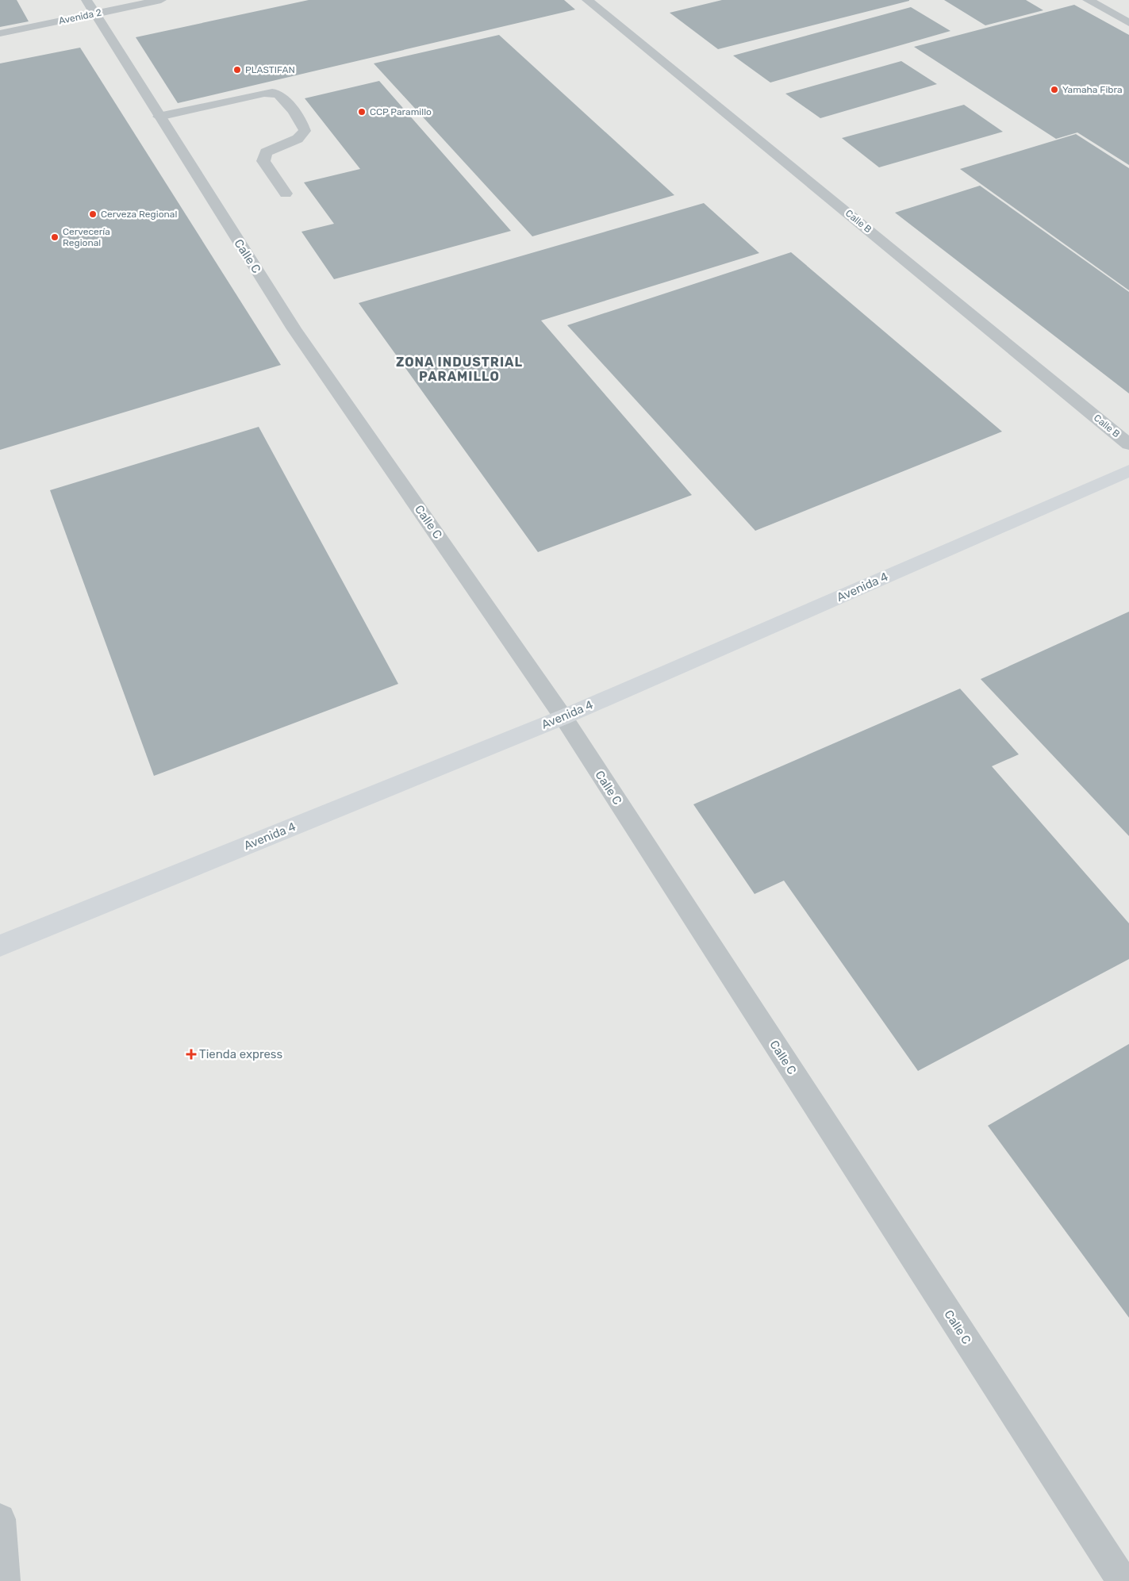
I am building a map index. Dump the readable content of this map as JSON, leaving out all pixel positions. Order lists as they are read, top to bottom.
{
  "streets": {
    "main road": ["Avenida 4"],
    "street": ["Avenida 2", "Calle B", "Calle C"]
  },
  "crossings": [
    ["Avenida 2", "Calle C"],
    ["Calle C", "Avenida 4"]
  ],
  "districts": ["ZONA INDUSTRIAL PARAMILLO"],
  "places": {
    "other": [
      "PLASTIFAN",
      "Yamaha Fibra",
      "CCP Paramillo",
      "Cerveza Regional",
      "Cervecería Regional"
    ],
    "health": ["Tienda express"]
  }
}
